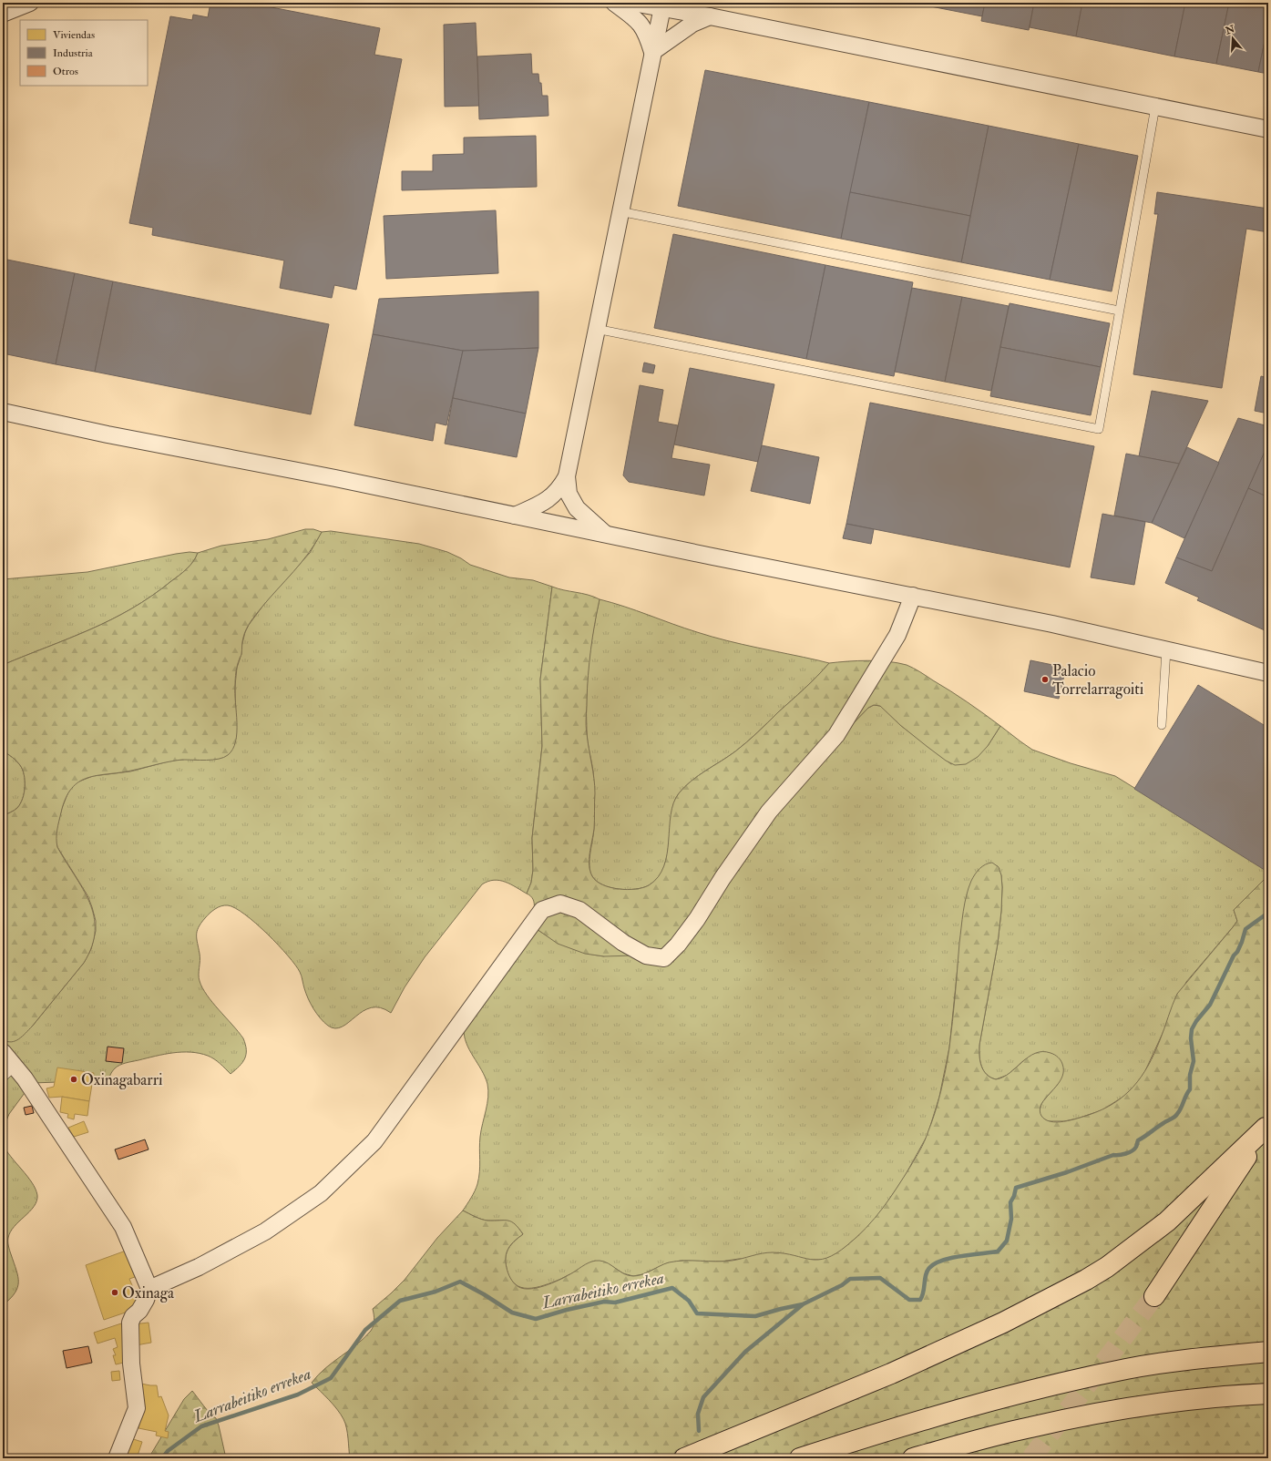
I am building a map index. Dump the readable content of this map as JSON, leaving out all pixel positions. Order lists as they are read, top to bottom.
{
  "water": ["Larrabeitiko errekea"],
  "places": ["Palacio Torrelarragoiti", "Oxinagabarri", "Oxinaga"],
  "legend": ["Viviendas", "Industria", "Otros"],
  "north": "top"
}
